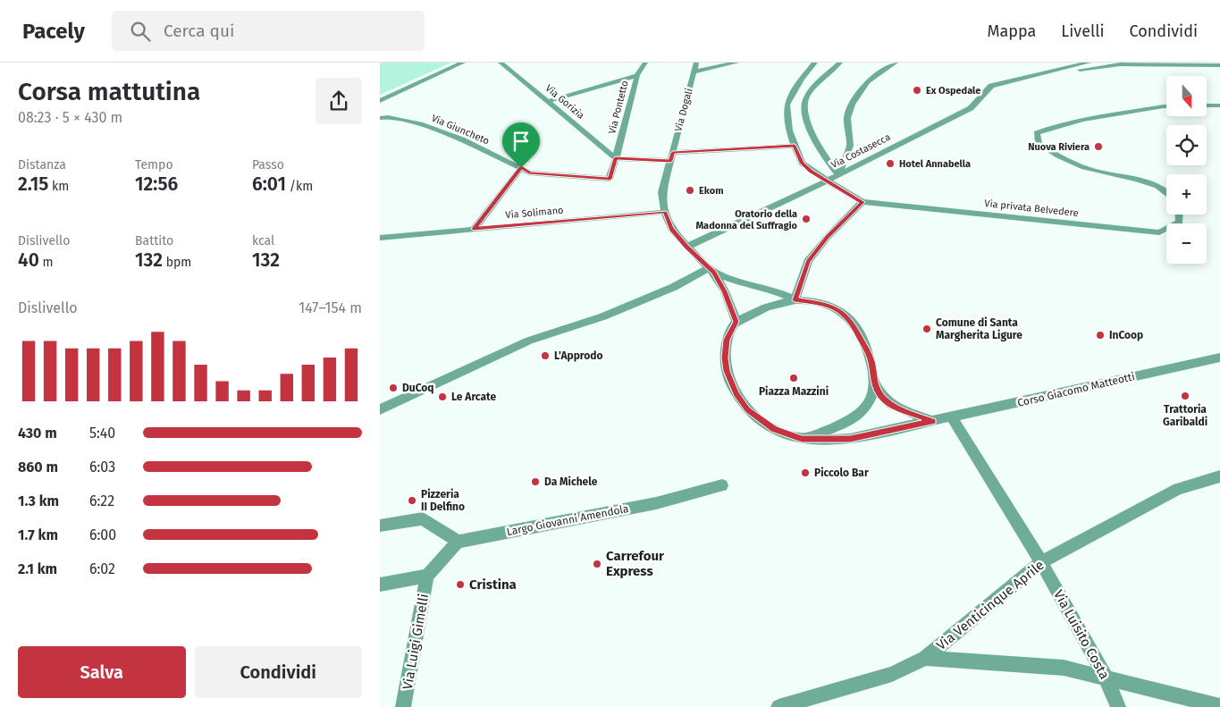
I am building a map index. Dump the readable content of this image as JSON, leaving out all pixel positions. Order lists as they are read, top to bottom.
{
  "streets": {
    "street": [
      "Via Gorizia",
      "Via Pontetto",
      "Via Dogali",
      "Via Giuncheto",
      "Via Costasecca",
      "Via privata Belvedere",
      "Via Solimano",
      "Corso Giacomo Matteotti",
      "Largo Giovanni Amendola",
      "Via Venticinque Aprile",
      "Via Luisito Costa",
      "Via Luigi Gimelli"
    ]
  },
  "crossings": [
    ["Via Gorizia", "Via Pontetto"],
    ["Via Pontetto", "Via Giuncheto"],
    ["Via Dogali", "Via Costasecca"],
    ["Via Dogali", "Via Solimano"],
    ["Via Dogali", "Corso Giacomo Matteotti"],
    ["Corso Giacomo Matteotti", "Via Luisito Costa"],
    ["Via Venticinque Aprile", "Via Luisito Costa"]
  ],
  "places": [
    "Ex Ospedale",
    "Nuova Riviera",
    "Hotel Annabella",
    "Ekom",
    "Oratorio della Madonna del Suffragio",
    "Comune di Santa Margherita Ligure",
    "InCoop",
    "L'Approdo",
    "Piazza Mazzini",
    "DuCoq",
    "Trattoria Garibaldi",
    "Le Arcate",
    "Piccolo Bar",
    "Da Michele",
    "Pizzeria II Delfino",
    "Carrefour Express",
    "Cristina"
  ],
  "north": "bottom",
  "page": {
    "header": "Pacely",
    "search": "Cerca qui",
    "nav": ["Mappa", "Livelli", "Condividi"],
    "heading": ["Corsa mattutina", "08:23 · 5 × 430 m"],
    "map_buttons": ["+", "−"],
    "stats": [
      ["Distanza", "2.15 km"],
      ["Tempo", "12:56"],
      ["Passo", "6:01 /km"],
      ["Dislivello", "40 m"],
      ["Battito", "132 bpm"],
      ["kcal", "132"]
    ],
    "chart": ["Dislivello", "147–154 m"],
    "list": [
      {
        "name": "430 m",
        "note": "5:40"
      },
      {
        "name": "860 m",
        "note": "6:03"
      },
      {
        "name": "1.3 km",
        "note": "6:22"
      },
      {
        "name": "1.7 km",
        "note": "6:00"
      },
      {
        "name": "2.1 km",
        "note": "6:02"
      }
    ],
    "buttons": ["Salva", "Condividi"]
  }
}
